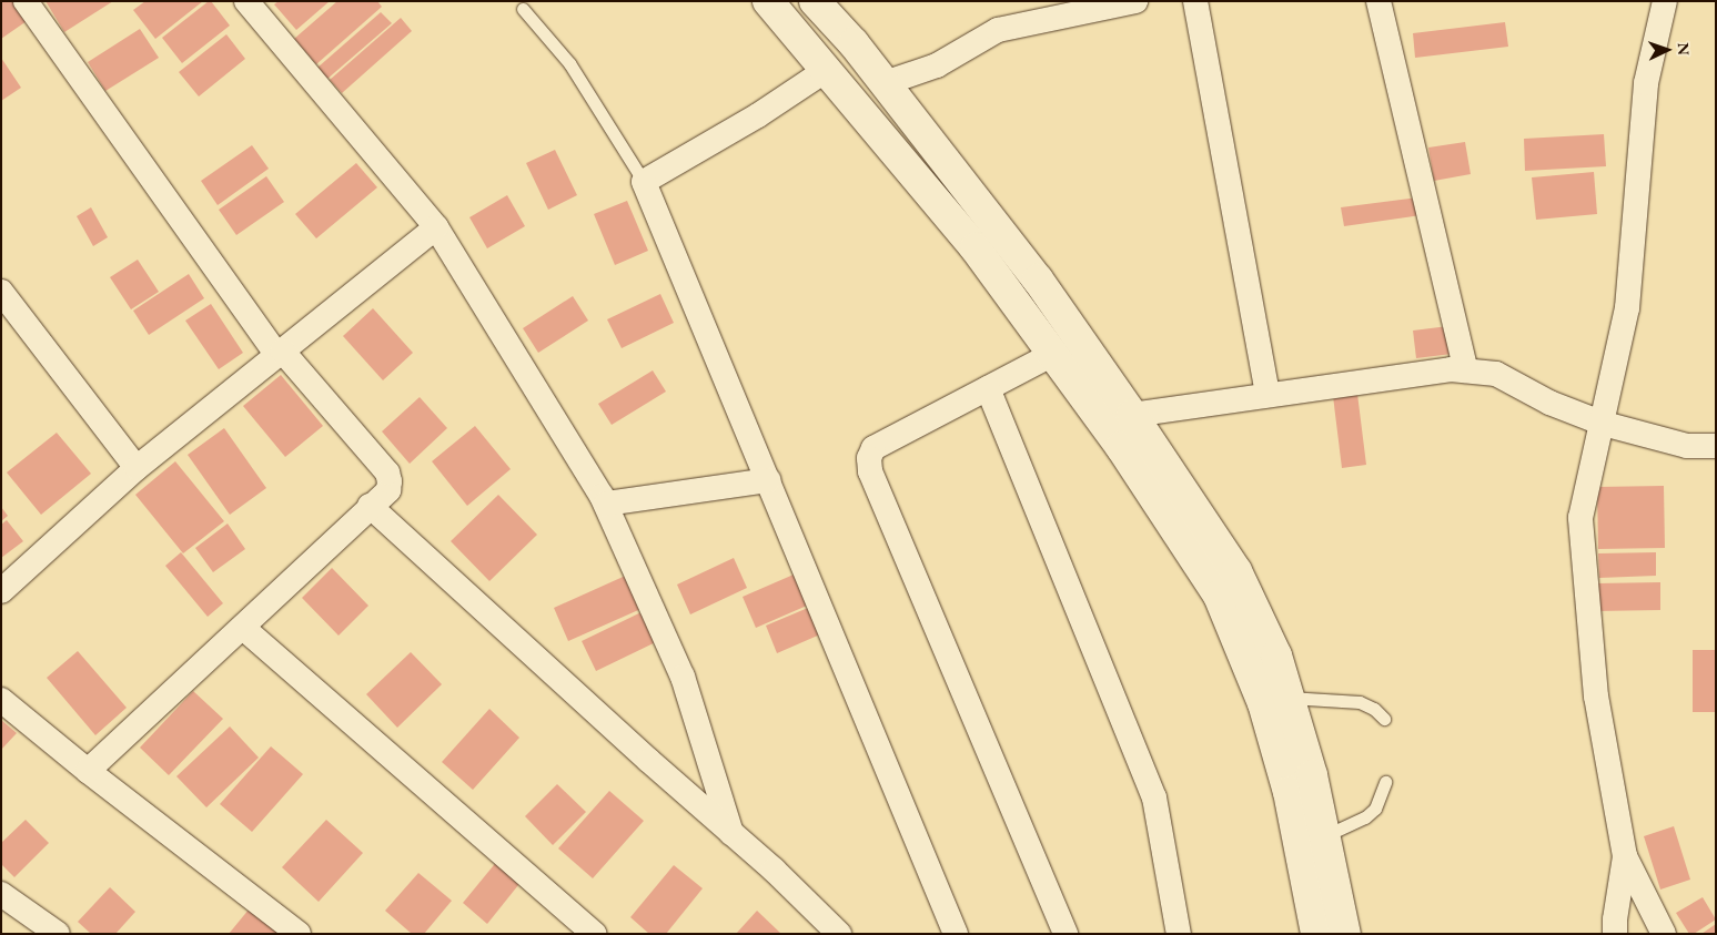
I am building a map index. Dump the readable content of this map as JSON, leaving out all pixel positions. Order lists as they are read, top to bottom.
{
  "north": "right"
}
